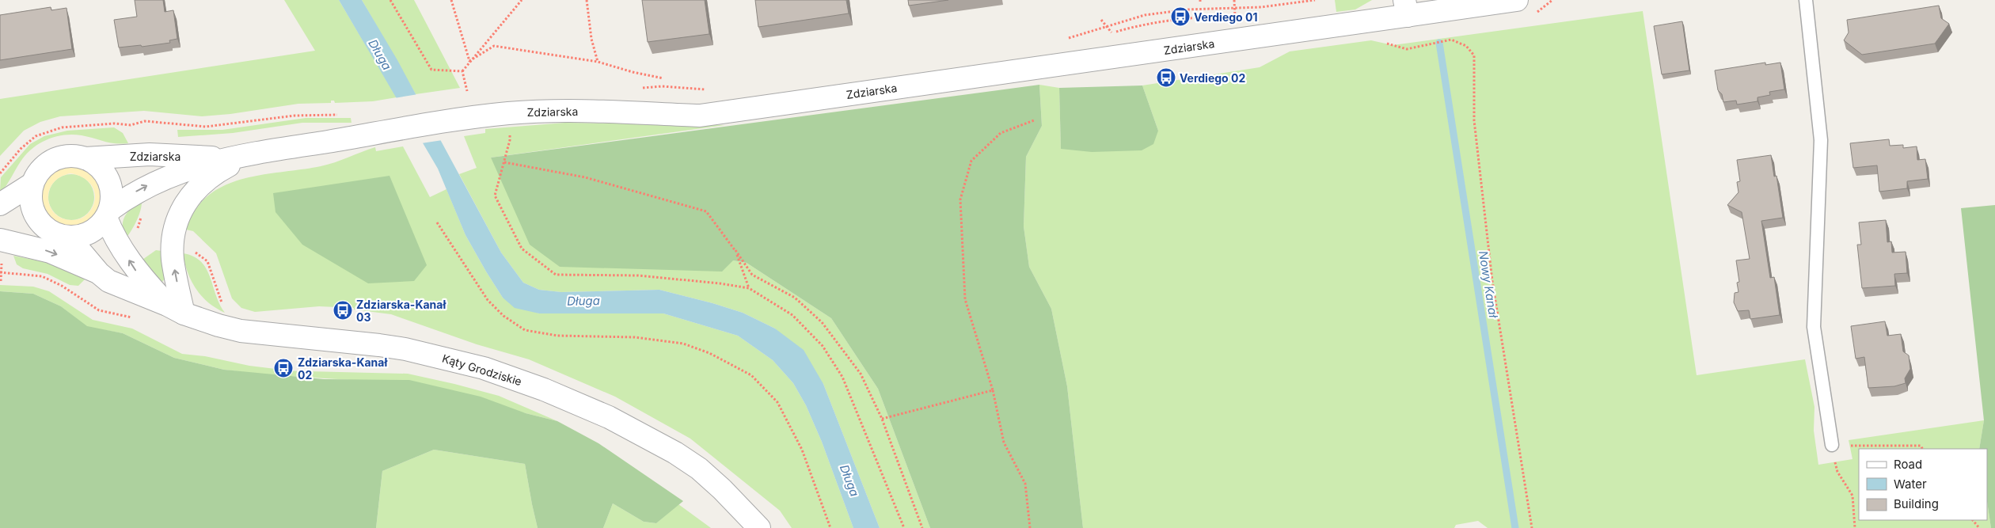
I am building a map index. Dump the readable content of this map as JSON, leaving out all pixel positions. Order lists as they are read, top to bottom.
{
  "streets": {
    "street": ["Zdziarska", "Kąty Grodziskie"]
  },
  "crossings": [
    ["Zdziarska", "Kąty Grodziskie"]
  ],
  "water": ["Długa", "Nowy Kanał"],
  "places": {
    "bus stop": [
      "Verdiego 01",
      "Verdiego 02",
      "Zdziarska-Kanał 03",
      "Zdziarska-Kanał 02"
    ]
  },
  "legend": ["Road", "Water", "Building"]
}
